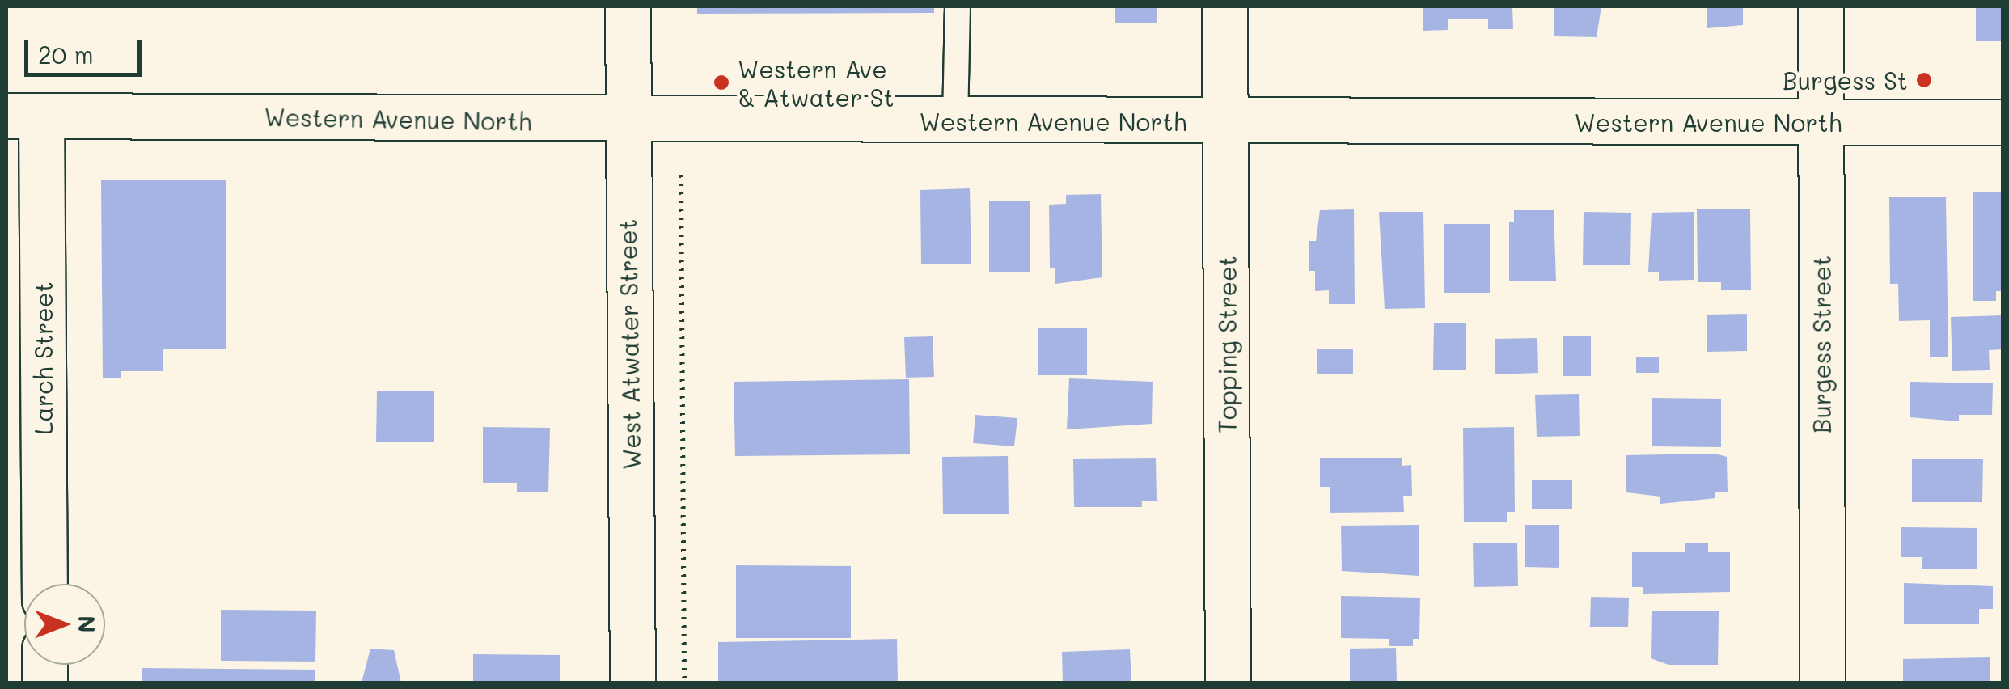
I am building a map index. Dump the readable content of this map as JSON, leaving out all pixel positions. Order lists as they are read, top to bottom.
{
  "streets": {
    "street": [
      "Western Avenue North",
      "West Atwater Street",
      "Topping Street",
      "Burgess Street",
      "Larch Street"
    ]
  },
  "crossings": [
    ["Western Avenue North", "West Atwater Street"],
    ["Western Avenue North", "Topping Street"],
    ["Western Avenue North", "Burgess Street"],
    ["Western Avenue North", "Larch Street"]
  ],
  "places": ["Burgess St", "Western Ave & Atwater St"],
  "scale_bar": "20 m",
  "north": "right"
}
